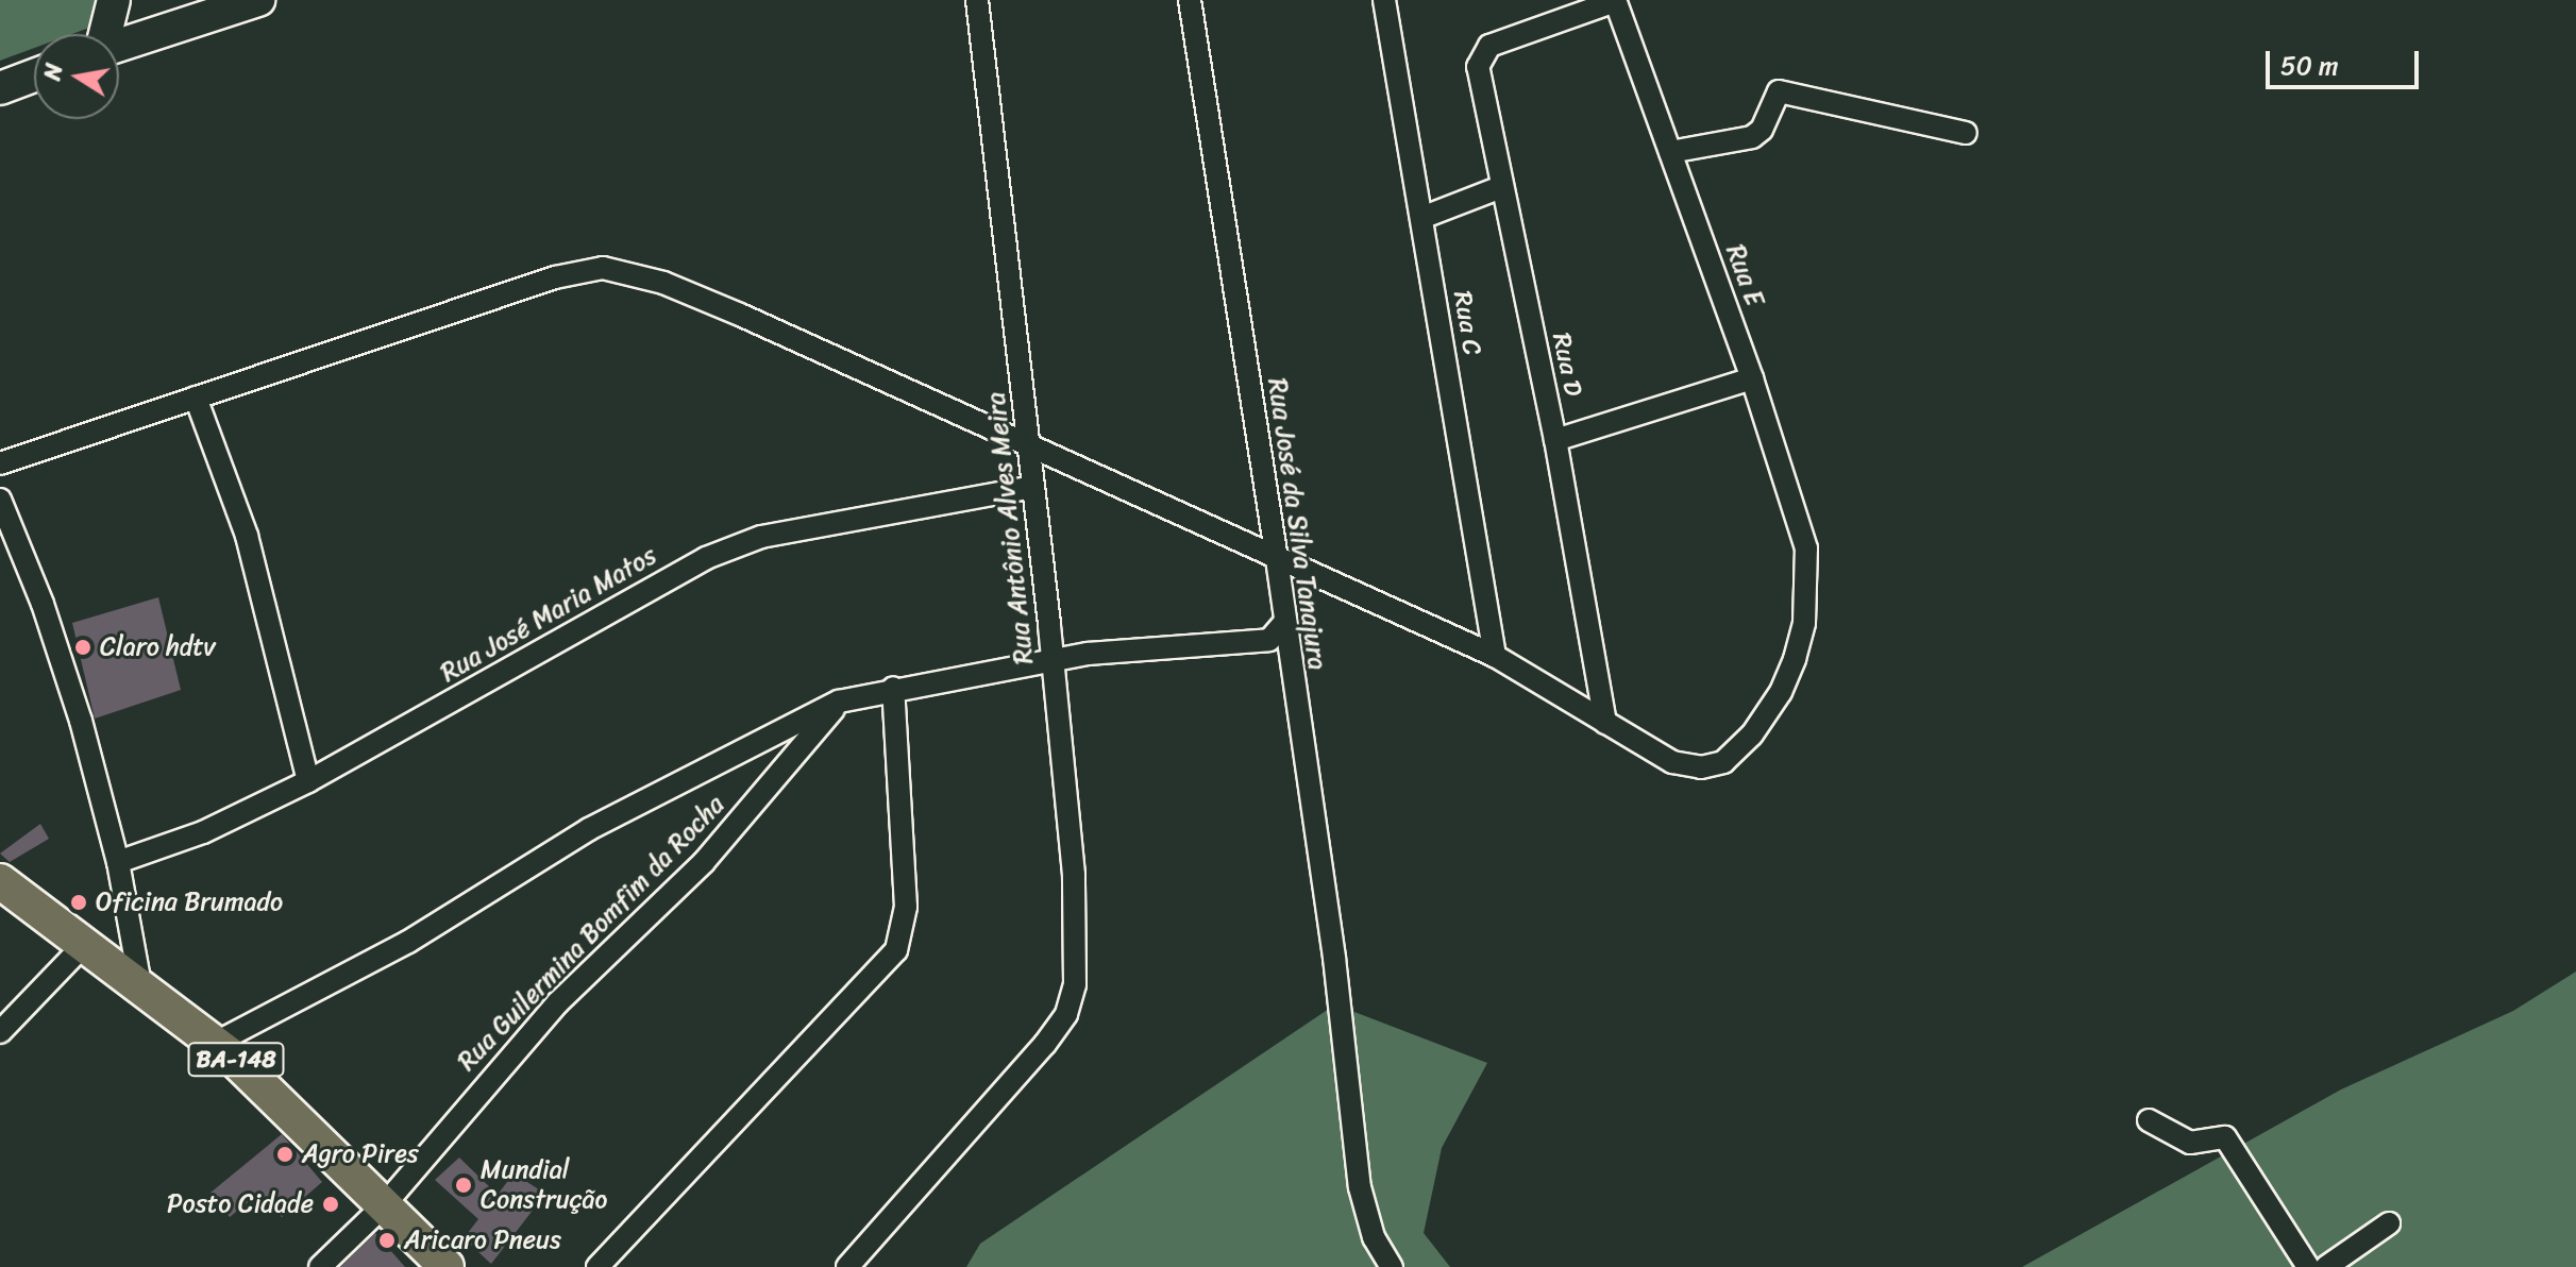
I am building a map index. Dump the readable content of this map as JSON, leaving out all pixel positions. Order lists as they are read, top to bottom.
{
  "streets": {
    "main road": ["BA-148"],
    "street": [
      "Rua E",
      "Rua C",
      "Rua D",
      "Rua José da Silva Tanajura",
      "Rua Antônio Alves Meira",
      "Rua José Maria Matos",
      "Rua Guilermina Bomfim da Rocha"
    ]
  },
  "crossings": [
    ["Rua E", "Rua D"],
    ["Rua Antônio Alves Meira", "Rua José Maria Matos"],
    ["Rua Guilermina Bomfim da Rocha", "BA-148"]
  ],
  "places": [
    "Claro hdtv",
    "Oficina Brumado",
    "Agro Pires",
    "Mundial Construção",
    "Posto Cidade",
    "Aricaro Pneus"
  ],
  "scale_bar": "50 m",
  "north": "left"
}
